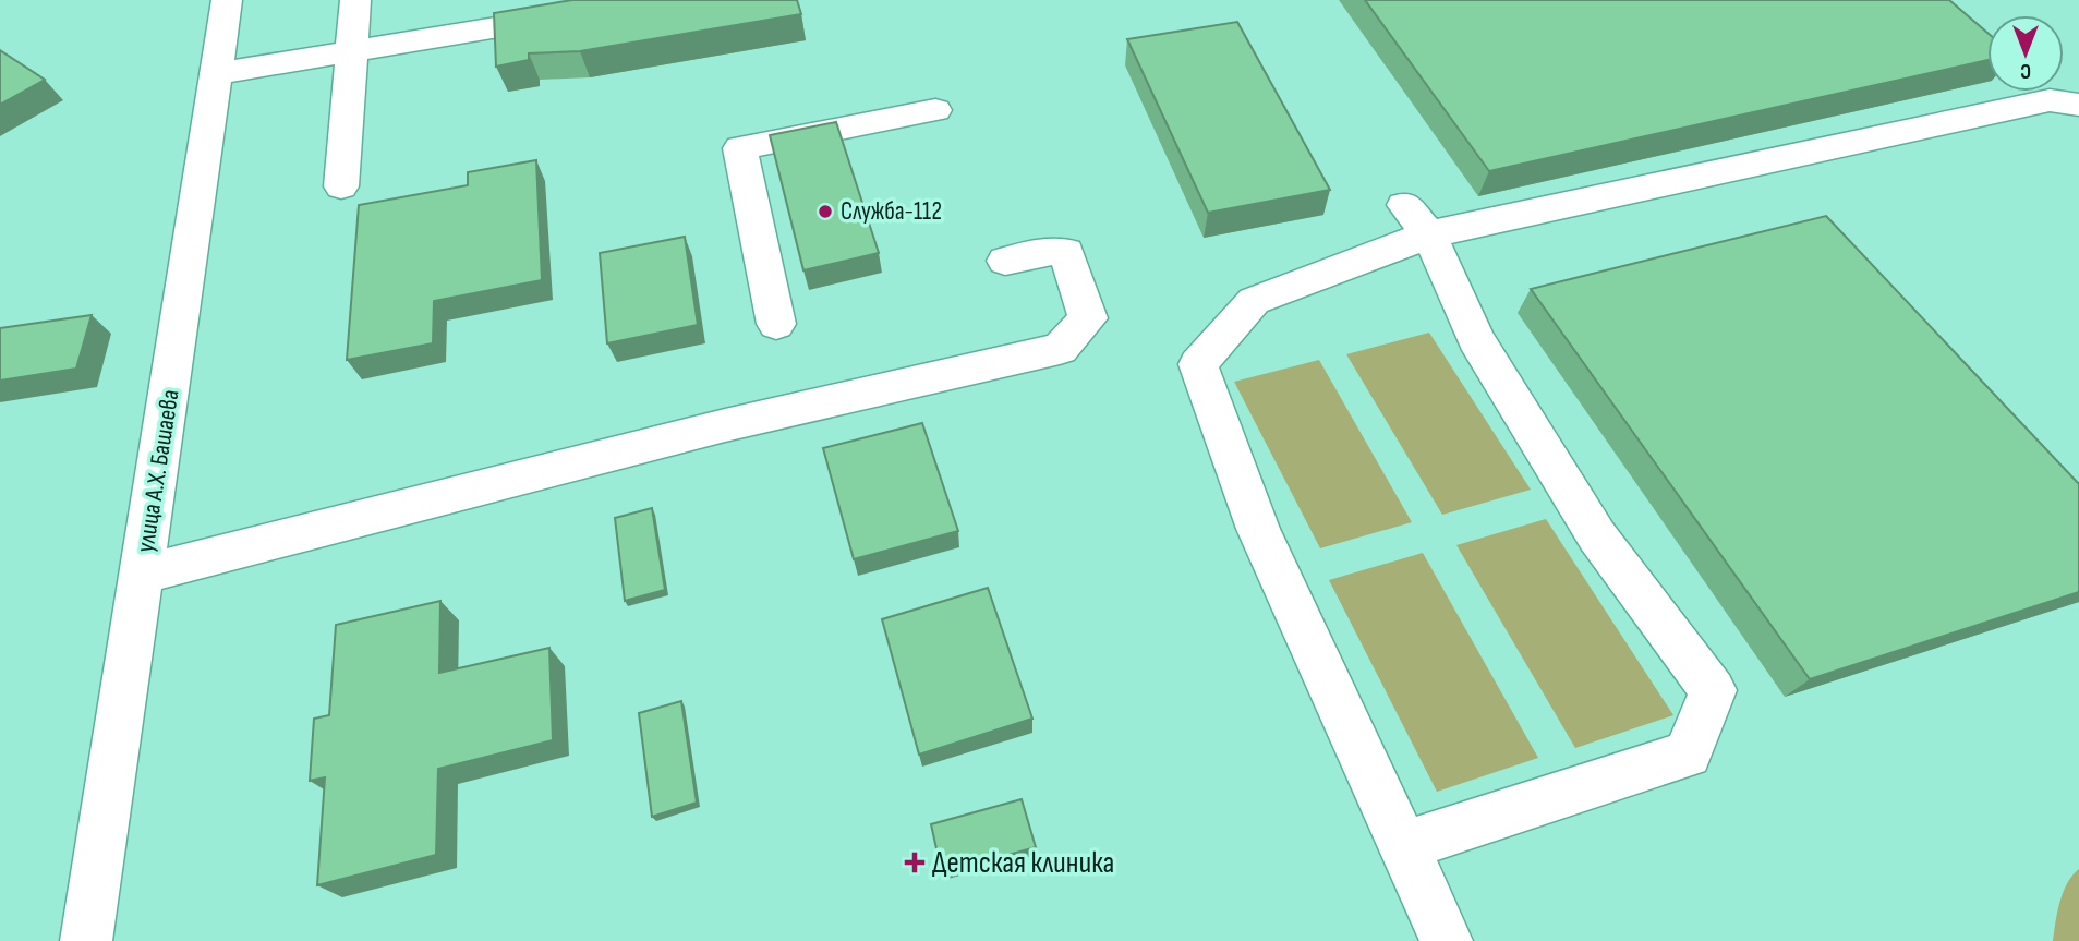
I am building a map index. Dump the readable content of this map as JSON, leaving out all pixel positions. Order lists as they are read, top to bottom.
{
  "streets": {
    "street": ["улица А.Х. Башаева"]
  },
  "places": {
    "other": ["Служба-112"],
    "health": ["Детская клиника"]
  },
  "north": "bottom"
}
